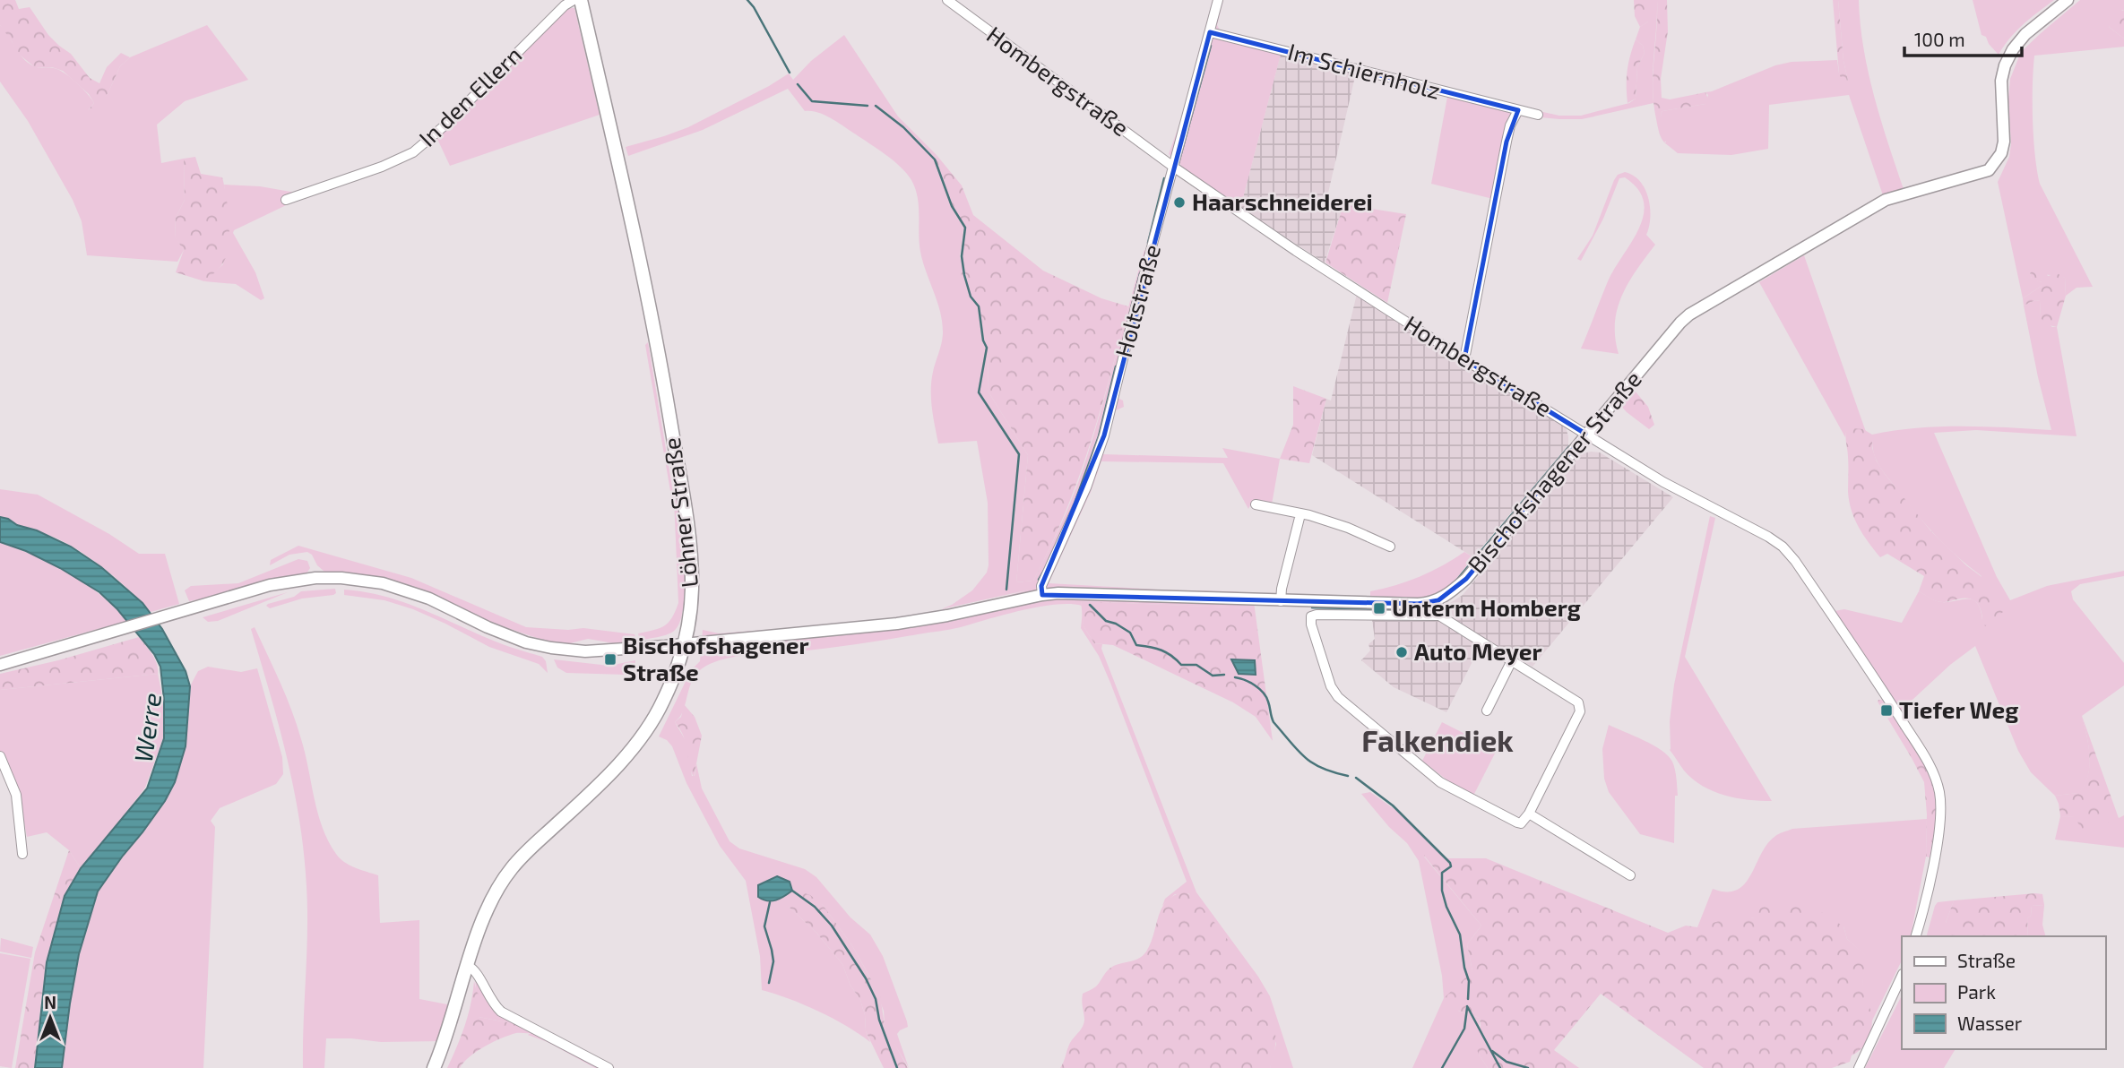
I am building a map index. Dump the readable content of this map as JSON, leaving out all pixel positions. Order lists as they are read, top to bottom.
{
  "streets": {
    "main road": ["Löhner Straße"],
    "street": [
      "Im Schiernholz",
      "Hombergstraße",
      "In den Ellern",
      "Holtstraße",
      "Bischofshagener Straße"
    ]
  },
  "crossings": [
    ["Im Schiernholz", "Holtstraße"],
    ["Hombergstraße", "Holtstraße"],
    ["Hombergstraße", "Bischofshagener Straße"]
  ],
  "districts": ["Falkendiek"],
  "water": ["Werre"],
  "places": {
    "other": ["Haarschneiderei", "Auto Meyer"],
    "transit": ["Unterm Homberg", "Bischofshagener Straße", "Tiefer Weg"]
  },
  "legend": ["Straße", "Park", "Wasser"],
  "scale_bar": "100 m",
  "north": "top"
}
